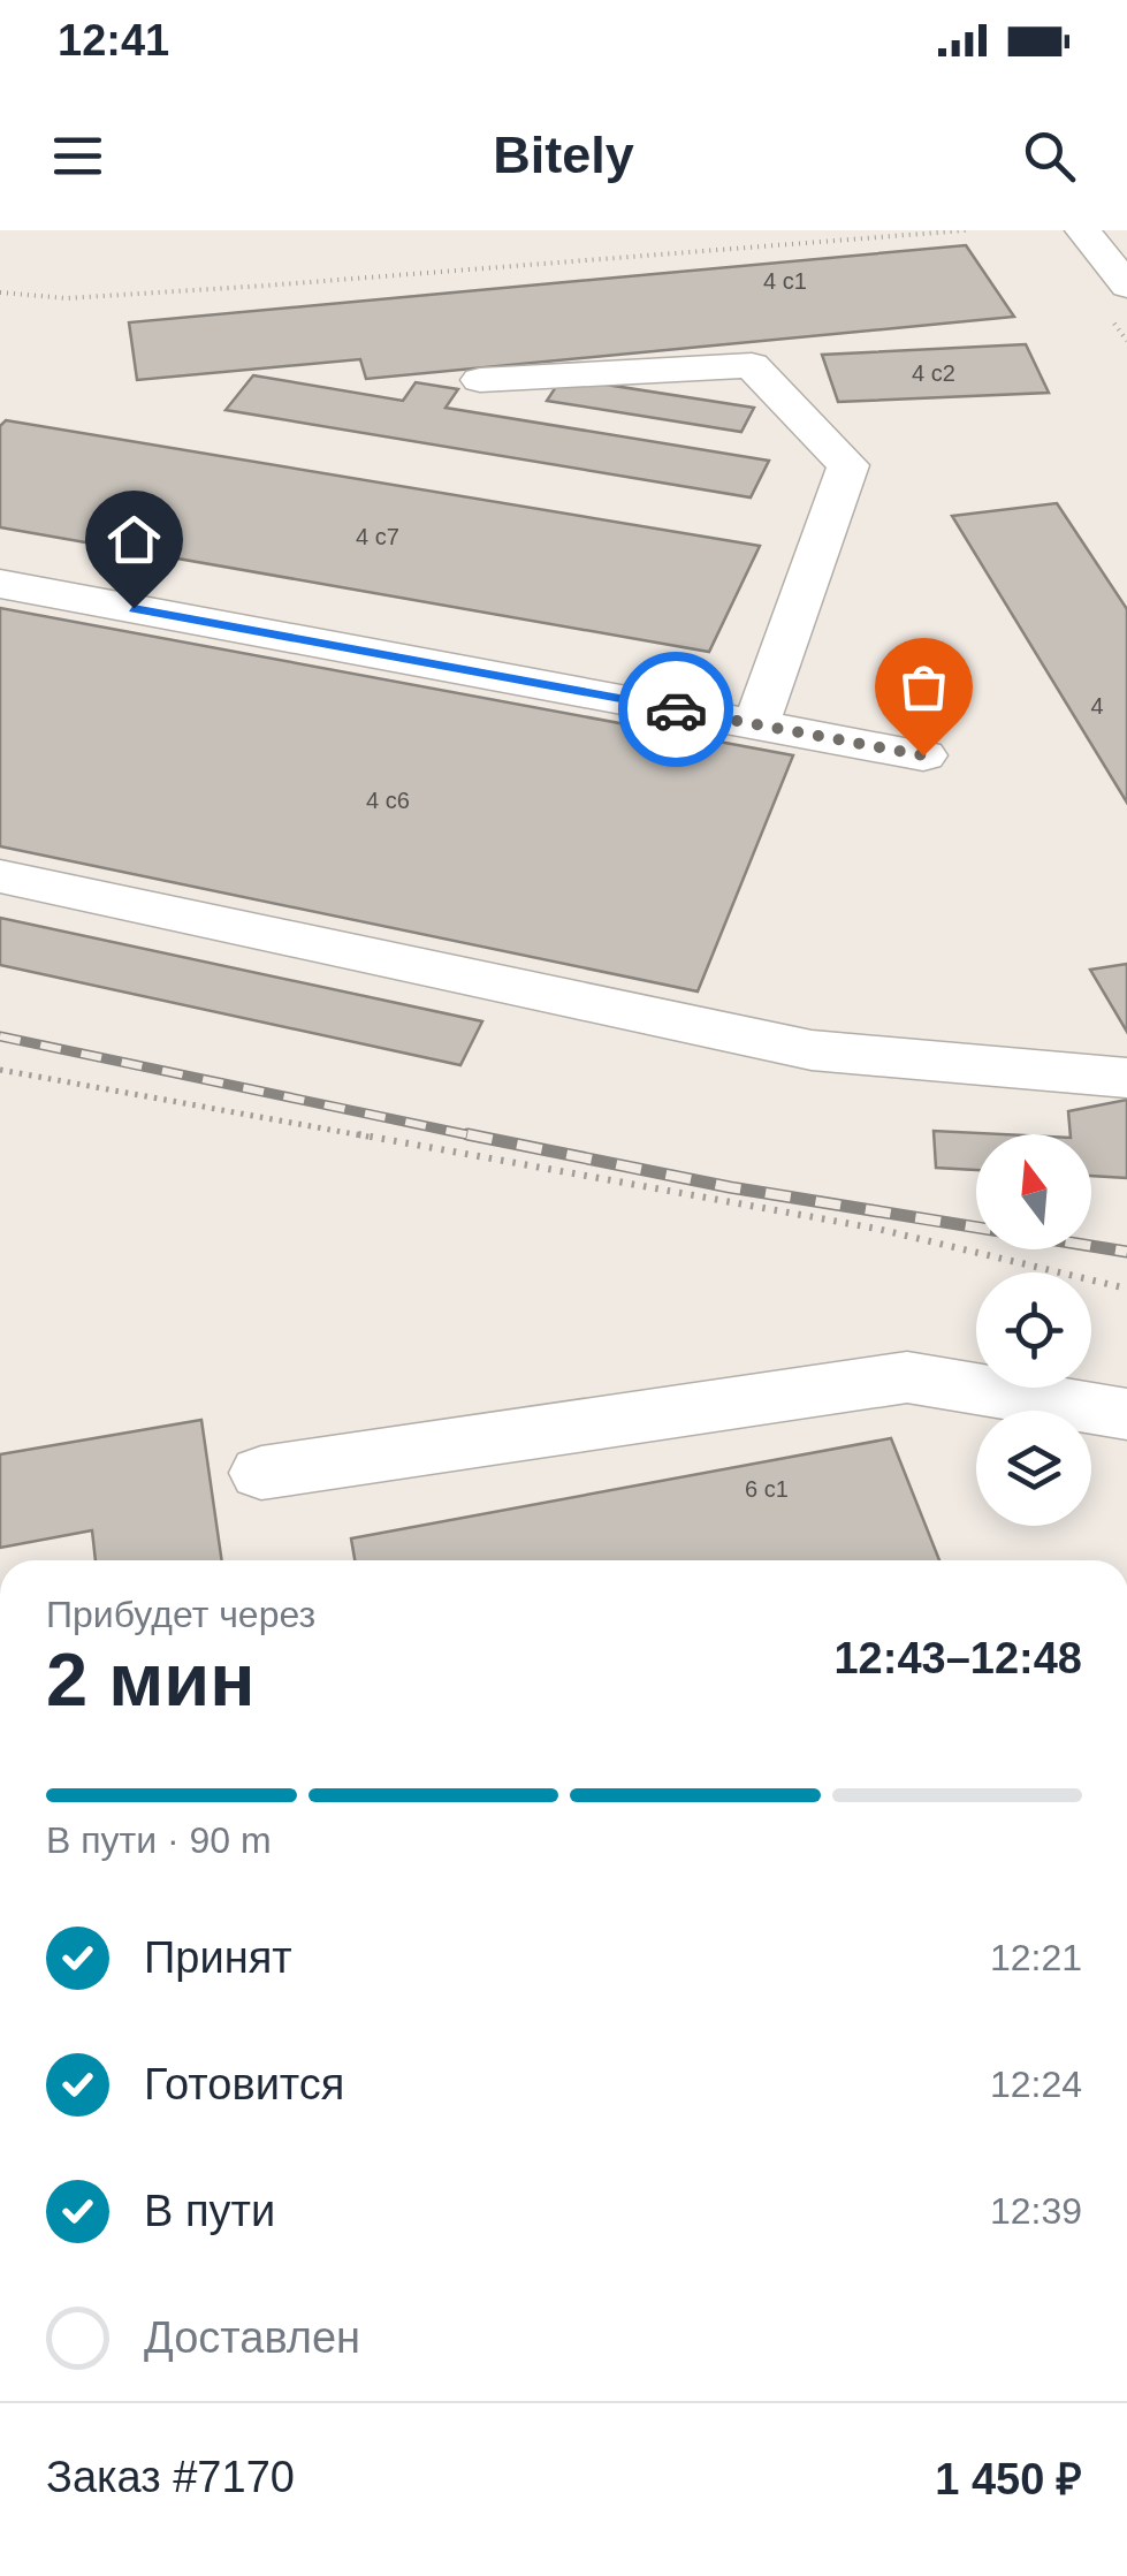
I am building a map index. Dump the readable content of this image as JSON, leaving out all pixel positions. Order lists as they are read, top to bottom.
{
  "house_numbers": [
    "4 с1",
    "4 с2",
    "4 с7",
    "4",
    "4 с6",
    "6 с1"
  ],
  "north": "top",
  "page": {
    "status": "12:41",
    "header": "Bitely",
    "heading": ["2 мин", "Прибудет через", "12:43–12:48"],
    "panel": ["Заказ #7170", "1 450 ₽"],
    "bar": "В пути · 90 m",
    "list": [
      ["Принят", "12:21"],
      ["Готовится", "12:24"],
      ["В пути", "12:39"],
      "Доставлен"
    ]
  }
}
